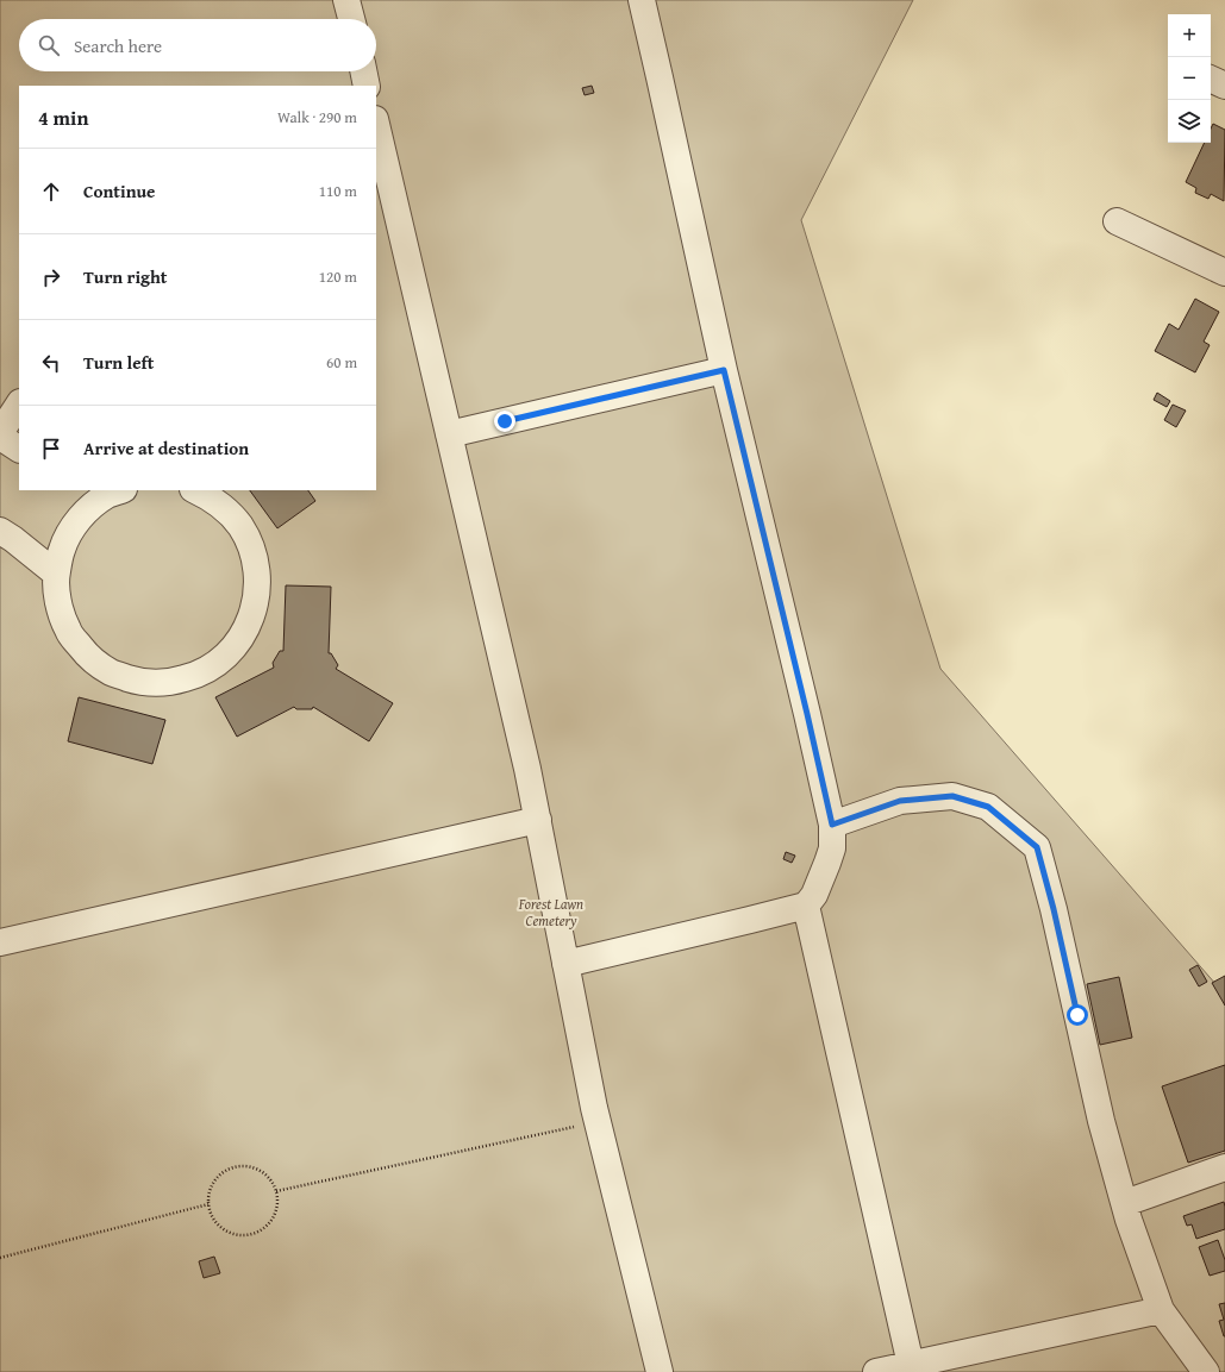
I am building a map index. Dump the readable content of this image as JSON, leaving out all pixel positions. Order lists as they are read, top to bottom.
{
  "parks": ["Forest Lawn Cemetery"],
  "page": {
    "map_buttons": ["+", "−"],
    "search": "Search here",
    "heading": ["4 min", "Walk · 290 m"],
    "list": [
      ["Continue", "110 m"],
      ["Turn right", "120 m"],
      ["Turn left", "60 m"],
      "Arrive at destination"
    ]
  }
}
